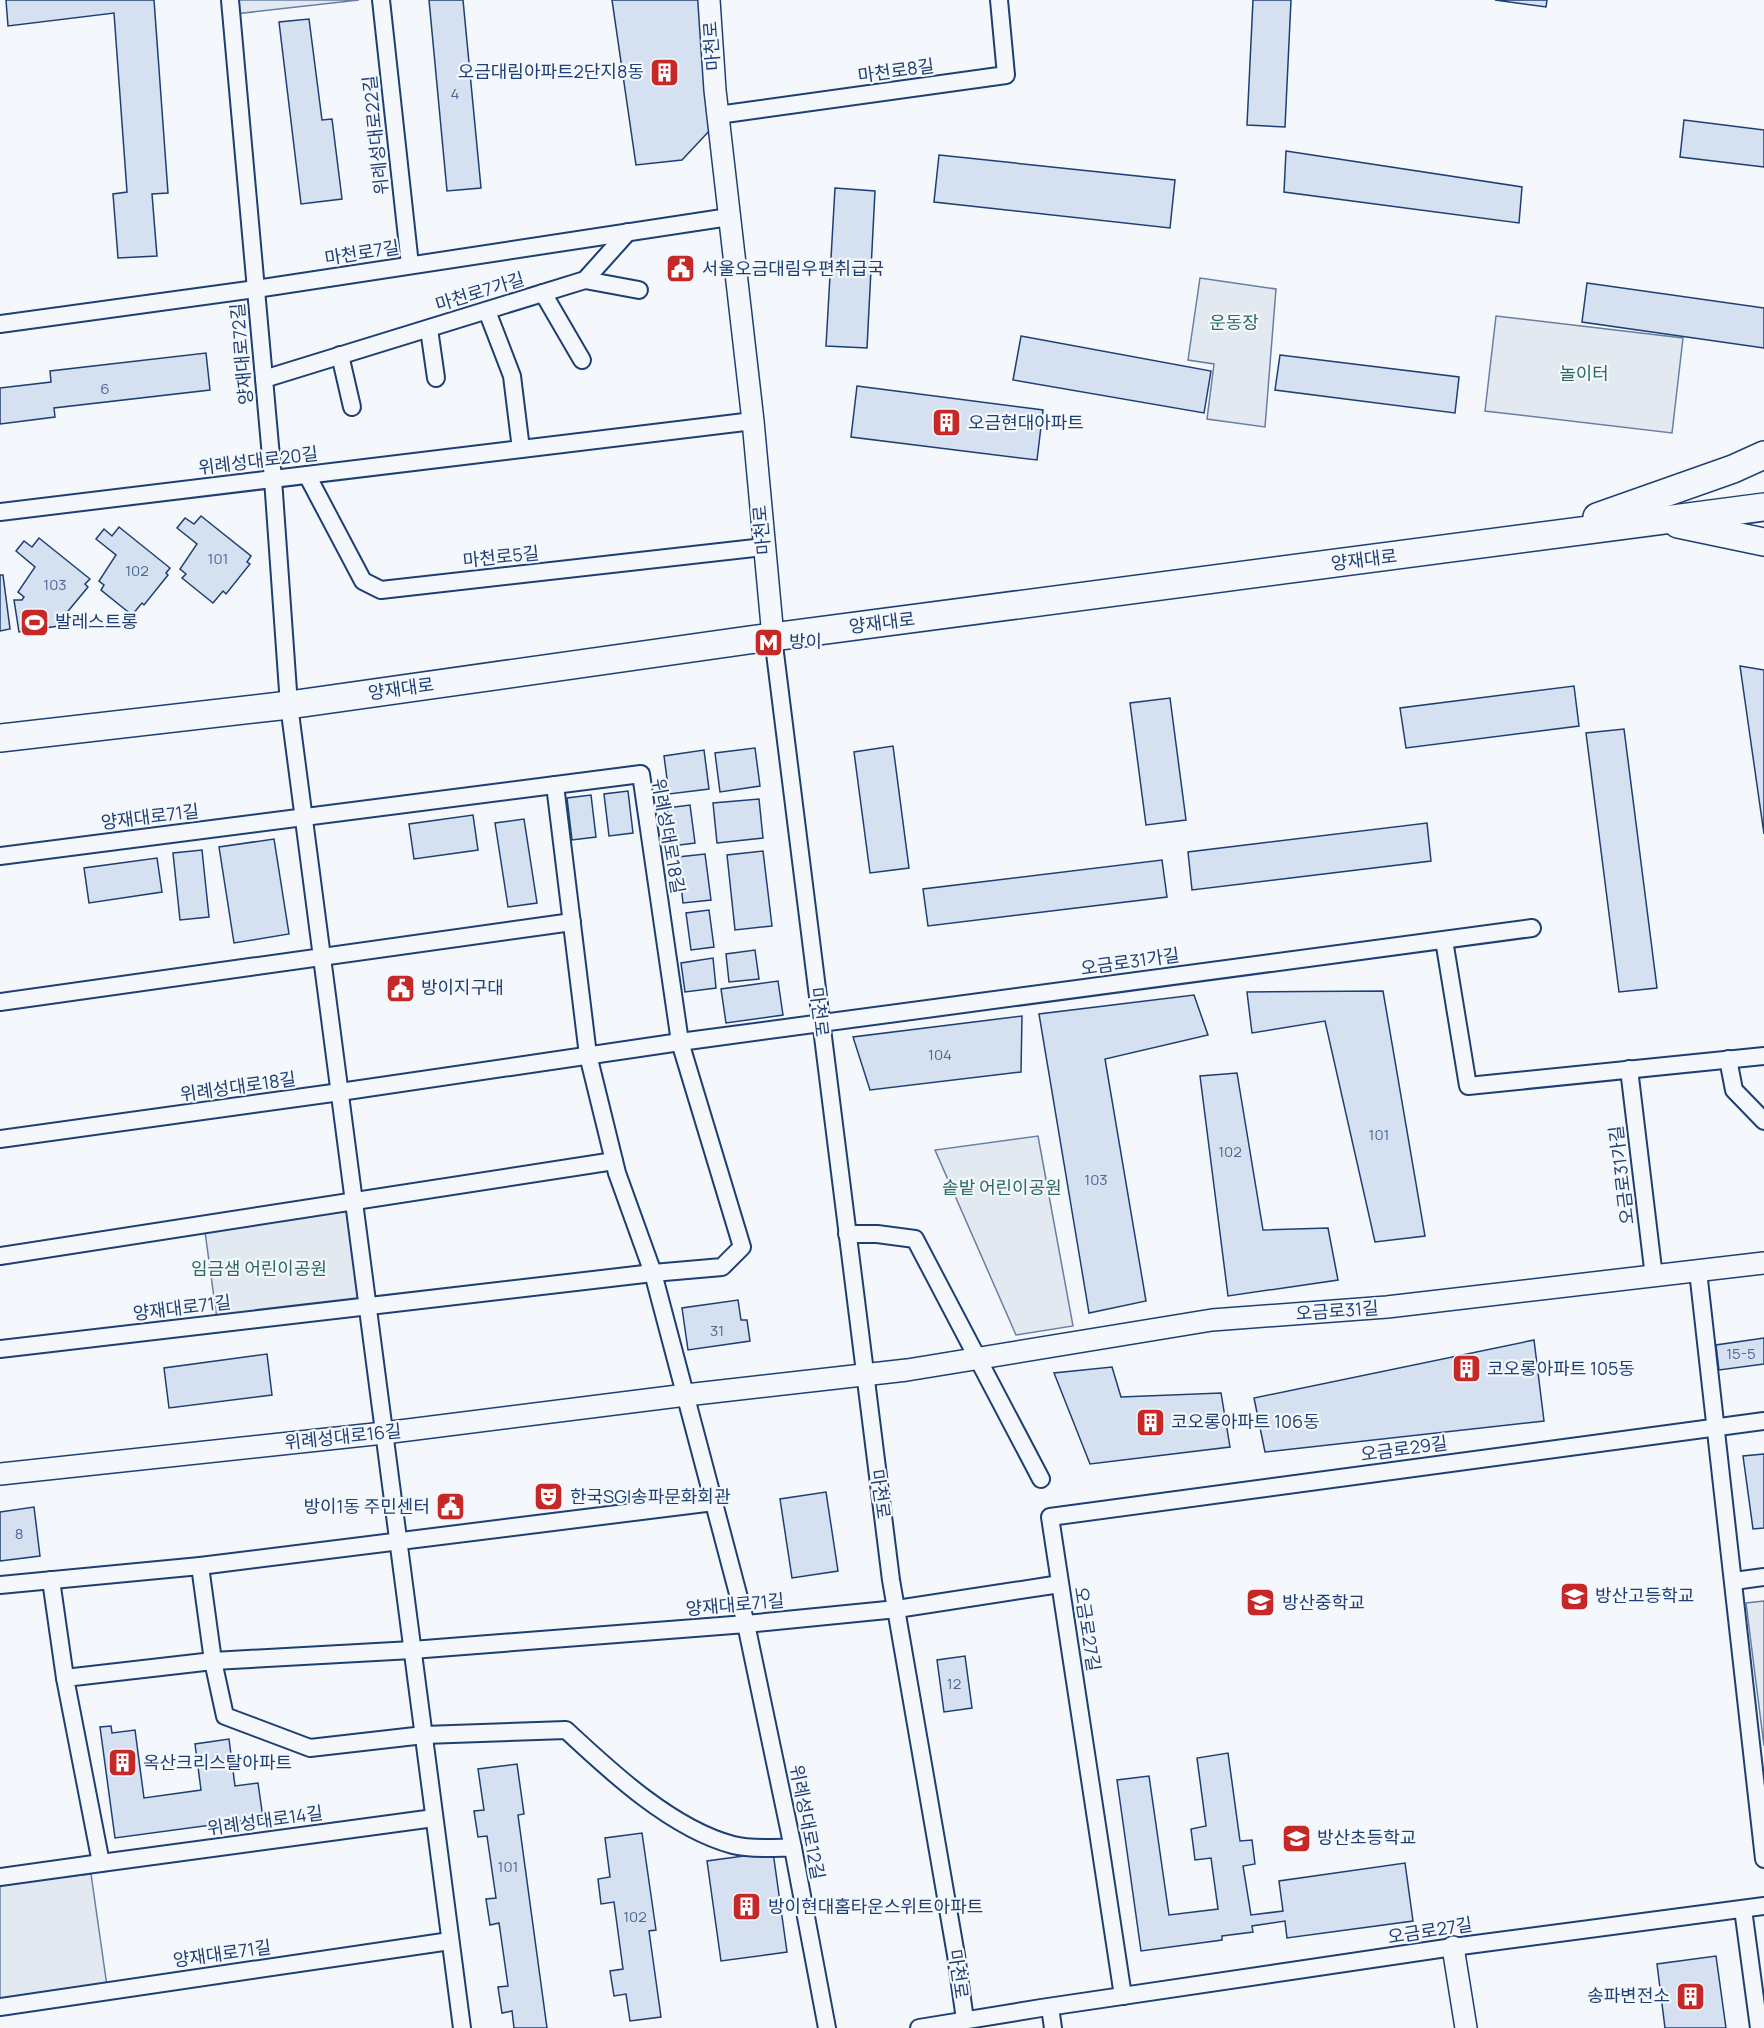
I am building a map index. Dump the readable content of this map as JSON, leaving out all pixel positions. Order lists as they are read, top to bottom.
{
  "streets": {
    "main road": ["양재대로"],
    "street": [
      "마천로",
      "마천로8길",
      "위례성대로22길",
      "마천로7길",
      "마천로7가길",
      "양재대로72길",
      "위례성대로20길",
      "마천로5길",
      "양재대로71길",
      "위례성대로18길",
      "오금로31가길",
      "오금로31길",
      "위례성대로16길",
      "오금로29길",
      "오금로27길",
      "위례성대로14길",
      "위례성대로12길"
    ]
  },
  "crossings": [
    ["마천로", "마천로8길"],
    ["마천로", "마천로7길"],
    ["마천로", "위례성대로20길"],
    ["마천로", "마천로5길"],
    ["마천로", "양재대로"],
    ["마천로", "양재대로71길"],
    ["마천로", "위례성대로18길"],
    ["마천로", "오금로31가길"],
    ["마천로", "오금로31길"],
    ["마천로", "위례성대로16길"],
    ["마천로", "오금로27길"],
    ["위례성대로22길", "마천로7길"],
    ["마천로7길", "양재대로72길"],
    ["마천로7가길", "양재대로72길"],
    ["양재대로72길", "위례성대로20길"],
    ["양재대로72길", "양재대로"],
    ["위례성대로20길", "마천로5길"],
    ["양재대로71길", "위례성대로18길"],
    ["양재대로71길", "오금로27길"],
    ["양재대로71길", "위례성대로12길"],
    ["위례성대로18길", "오금로31가길"],
    ["오금로31가길", "오금로31길"],
    ["오금로31길", "위례성대로16길"],
    ["오금로29길", "오금로27길"]
  ],
  "parks": [
    "운동장",
    "놀이터",
    "솥밭 어린이공원",
    "임금샘 어린이공원"
  ],
  "places": {
    "building": [
      "오금대림아파트2단지8동",
      "오금현대아파트",
      "코오롱아파트 105동",
      "코오롱아파트 106동",
      "옥산크리스탈아파트",
      "방이현대홈타운스위트아파트",
      "송파변전소"
    ],
    "public building": ["서울오금대림우편취급국", "방이지구대", "방이1동 주민센터"],
    "sports": ["발레스트롱"],
    "metro station": ["방이"],
    "theatre": ["한국SGI송파문화회관"],
    "school or university": ["방산고등학교", "방산중학교", "방산초등학교"]
  },
  "house_numbers": [
    "4",
    "6",
    "101",
    "102",
    "103",
    "104",
    "101",
    "102",
    "103",
    "31",
    "15-5",
    "8",
    "12",
    "101",
    "102"
  ]
}
